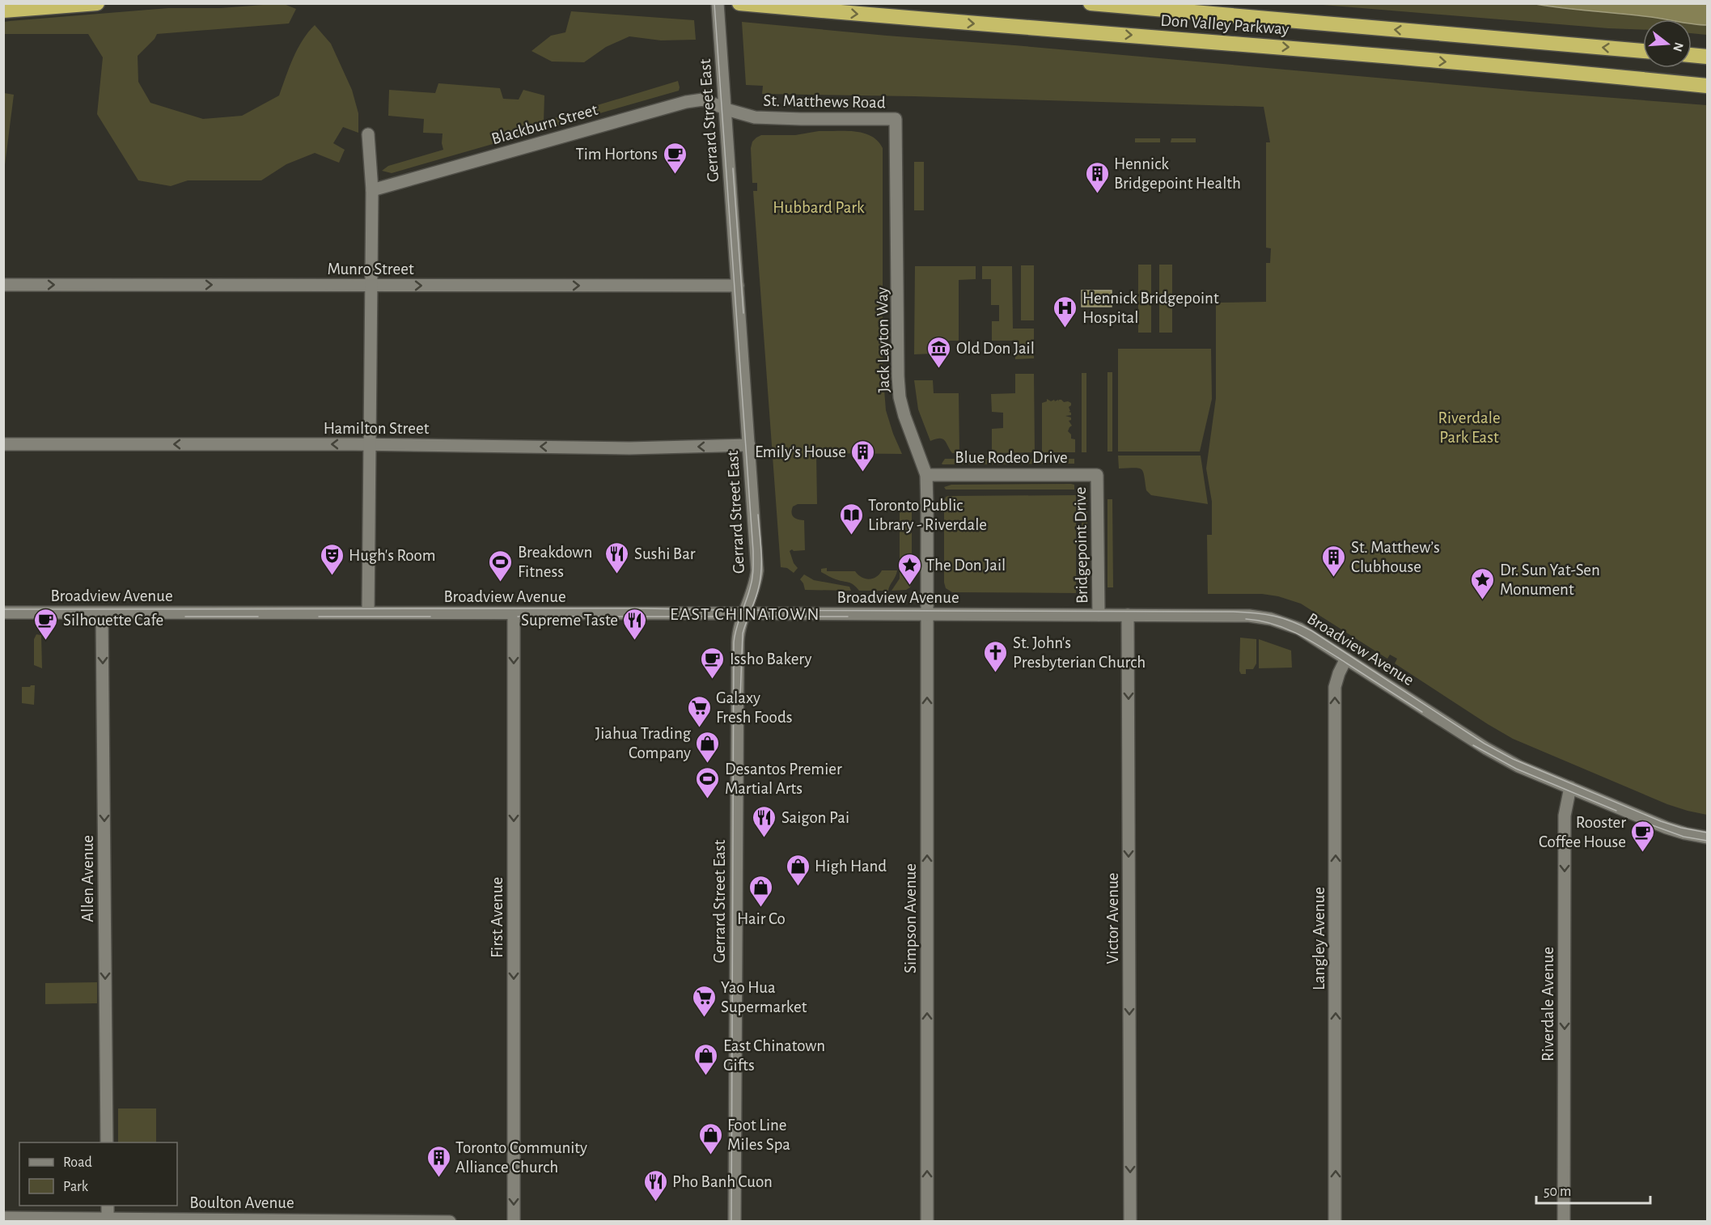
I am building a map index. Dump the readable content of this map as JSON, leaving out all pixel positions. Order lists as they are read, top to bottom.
{
  "streets": {
    "highway": ["Don Valley Parkway"],
    "street": [
      "St. Matthews Road",
      "Gerrard Street East",
      "Blackburn Street",
      "Munro Street",
      "Jack Layton Way",
      "Hamilton Street",
      "Blue Rodeo Drive",
      "Bridgepoint Drive",
      "Broadview Avenue",
      "Allen Avenue",
      "First Avenue",
      "Simpson Avenue",
      "Victor Avenue",
      "Langley Avenue",
      "Riverdale Avenue",
      "Boulton Avenue"
    ]
  },
  "crossings": [
    ["St. Matthews Road", "Gerrard Street East"],
    ["St. Matthews Road", "Blackburn Street"],
    ["St. Matthews Road", "Jack Layton Way"],
    ["Gerrard Street East", "Blackburn Street"],
    ["Gerrard Street East", "Munro Street"],
    ["Gerrard Street East", "Hamilton Street"],
    ["Gerrard Street East", "Broadview Avenue"],
    ["Jack Layton Way", "Blue Rodeo Drive"],
    ["Jack Layton Way", "Broadview Avenue"],
    ["Jack Layton Way", "Simpson Avenue"],
    ["Blue Rodeo Drive", "Bridgepoint Drive"],
    ["Bridgepoint Drive", "Broadview Avenue"],
    ["Broadview Avenue", "Allen Avenue"],
    ["Broadview Avenue", "First Avenue"],
    ["Broadview Avenue", "Simpson Avenue"],
    ["Broadview Avenue", "Victor Avenue"],
    ["Broadview Avenue", "Langley Avenue"],
    ["Broadview Avenue", "Riverdale Avenue"]
  ],
  "one_way": [
    "Munro Street",
    "Hamilton Street",
    "Allen Avenue",
    "First Avenue",
    "Simpson Avenue",
    "Victor Avenue",
    "Langley Avenue",
    "Riverdale Avenue"
  ],
  "districts": ["EAST CHINATOWN"],
  "parks": ["Hubbard Park", "Riverdale Park East"],
  "places": {
    "cafe": [
      "Tim Hortons",
      "Silhouette Cafe",
      "Issho Bakery",
      "Rooster Coffee House"
    ],
    "building": [
      "Hennick Bridgepoint Health",
      "Emily's House",
      "St. Matthew’s Clubhouse",
      "Toronto Community Alliance Church"
    ],
    "hospital": ["Hennick Bridgepoint Hospital"],
    "museum": ["Old Don Jail"],
    "library": ["Toronto Public Library - Riverdale"],
    "restaurant": [
      "Sushi Bar",
      "Supreme Taste",
      "Saigon Pai",
      "Pho Banh Cuon"
    ],
    "theatre": ["Hugh's Room"],
    "sports": ["Breakdown Fitness", "Desantos Premier Martial Arts"],
    "place": ["The Don Jail", "Dr. Sun Yat-Sen Monument"],
    "church": ["St. John's Presbyterian Church"],
    "supermarket": ["Galaxy Fresh Foods", "Yao Hua Supermarket"],
    "shop": [
      "Jiahua Trading Company",
      "High Hand",
      "Hair Co",
      "East Chinatown Gifts",
      "Foot Line Miles Spa"
    ]
  },
  "legend": ["Road", "Park"],
  "scale_bar": "50 m",
  "north": "right"
}
